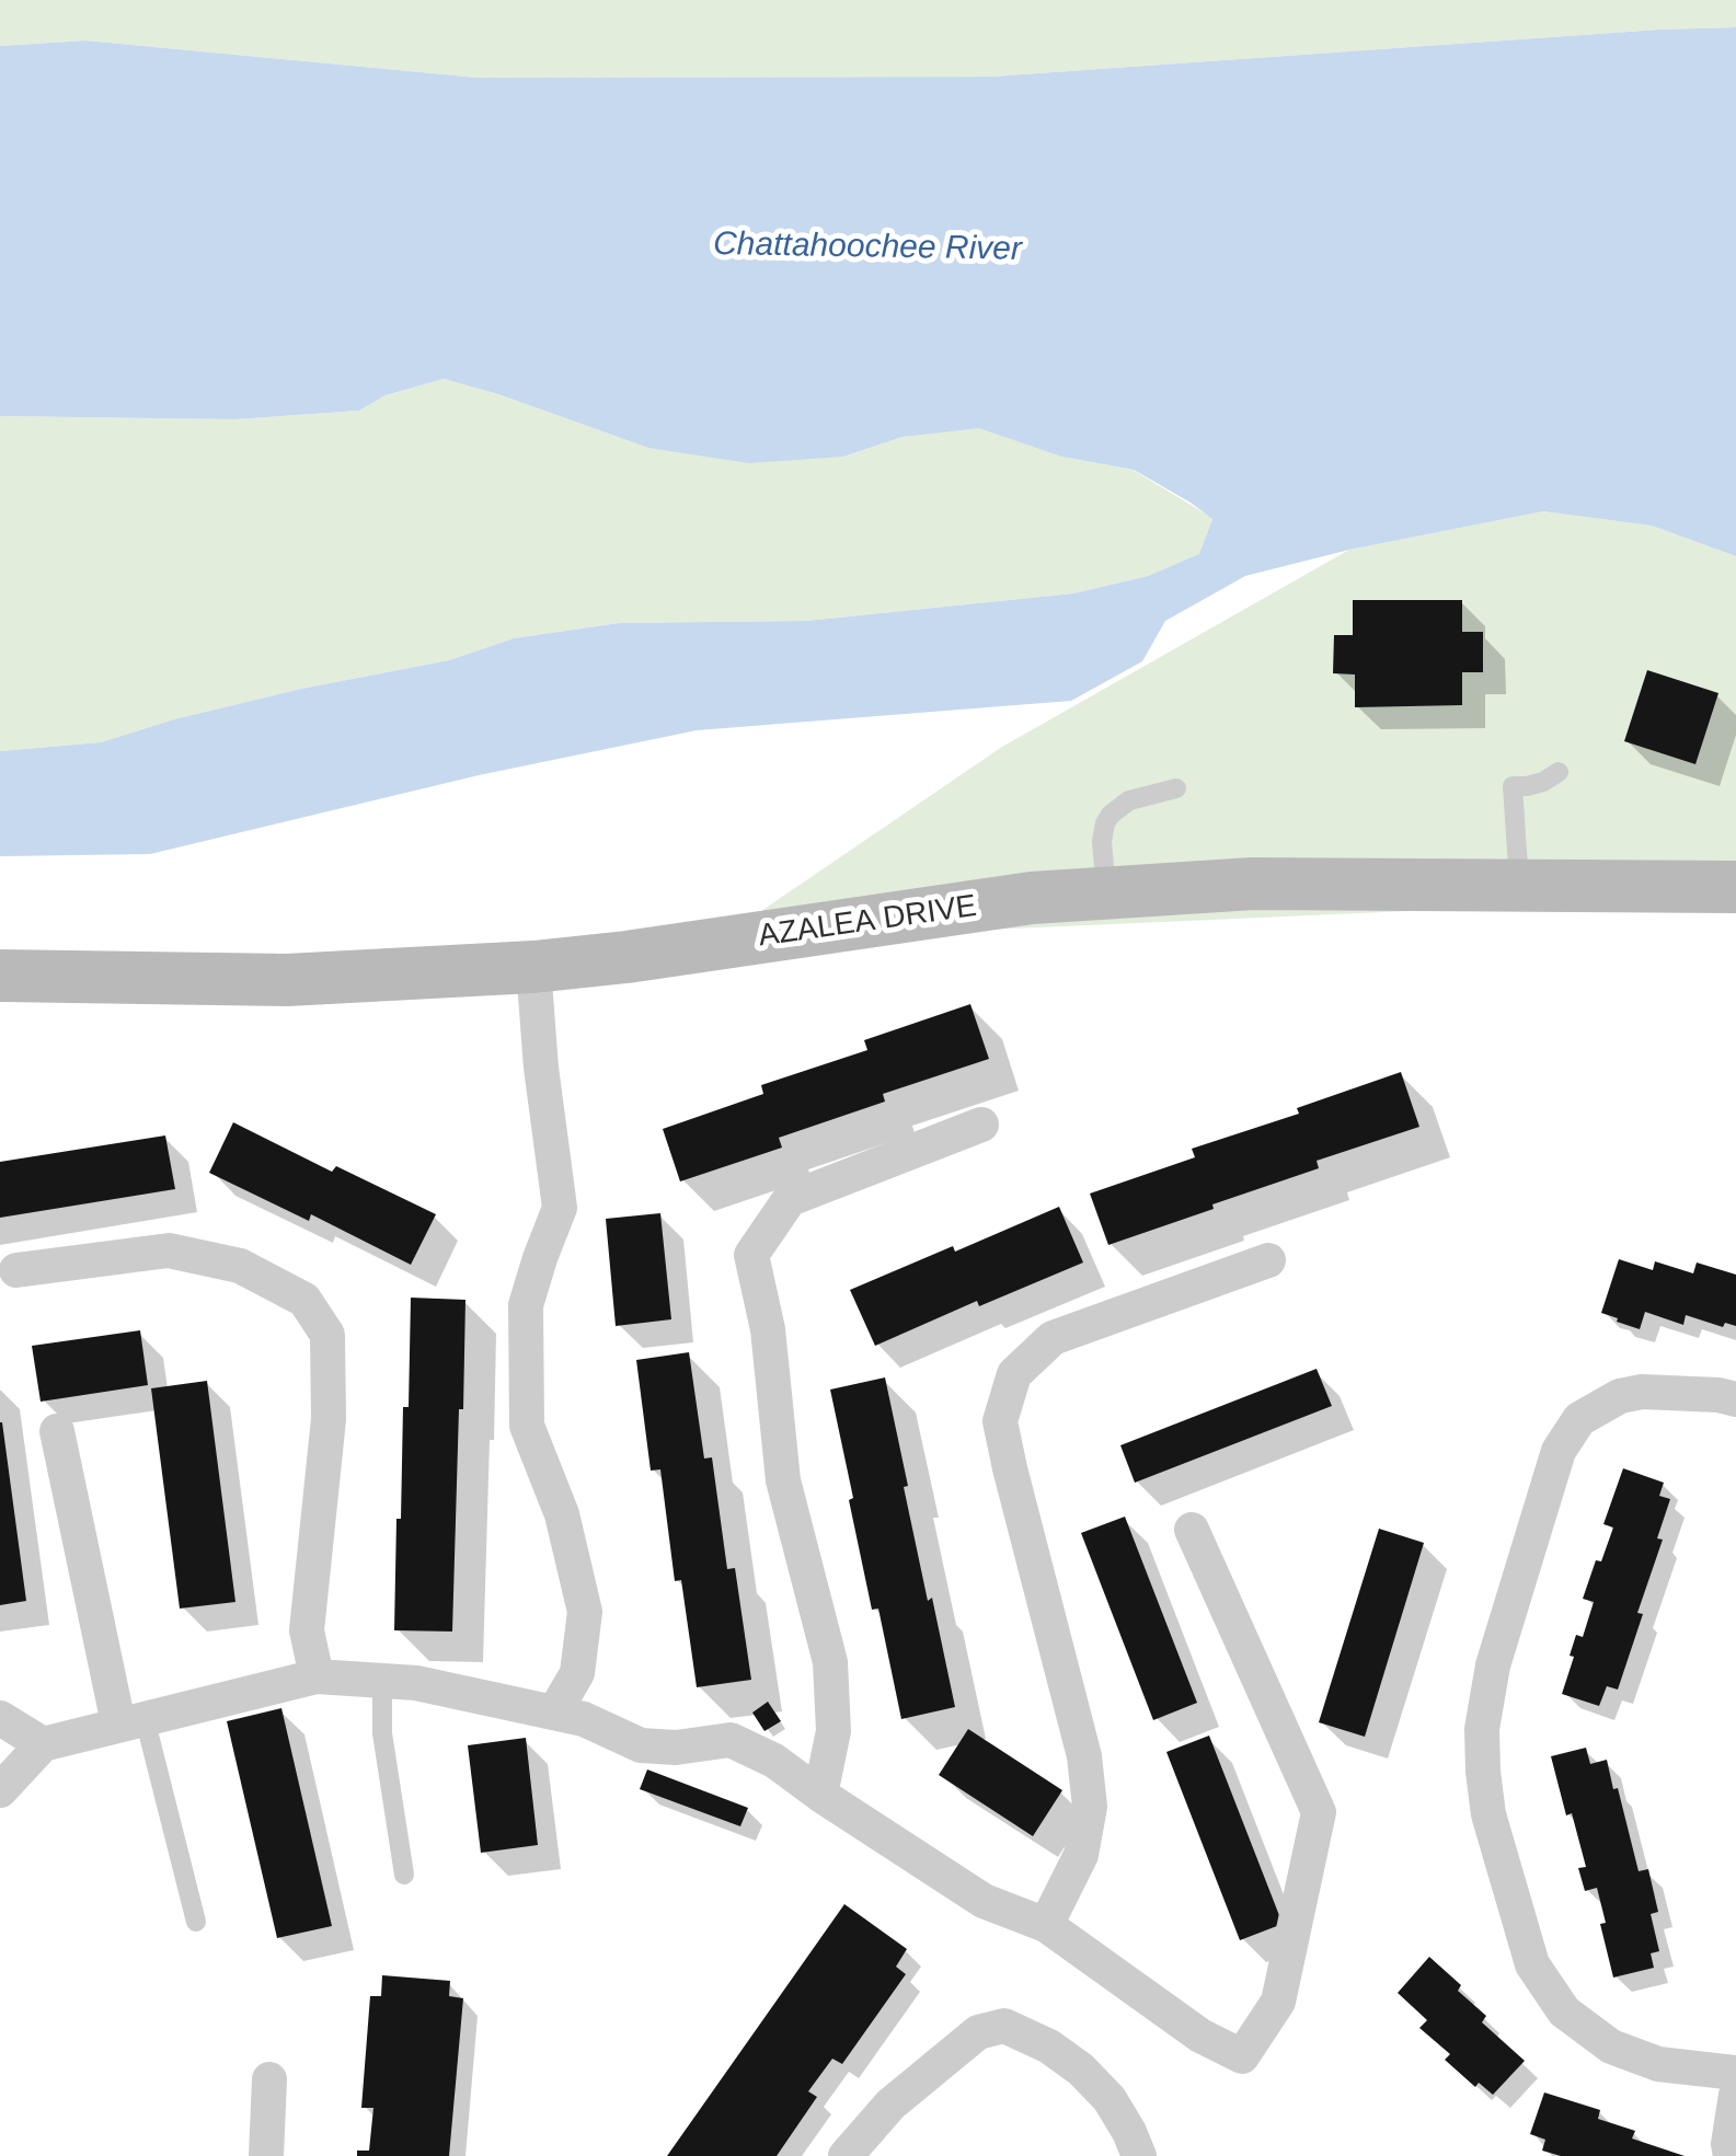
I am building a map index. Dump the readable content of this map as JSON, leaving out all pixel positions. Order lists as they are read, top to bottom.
{
  "streets": {
    "street": ["AZALEA DRIVE"]
  },
  "water": ["Chattahoochee River"]
}
